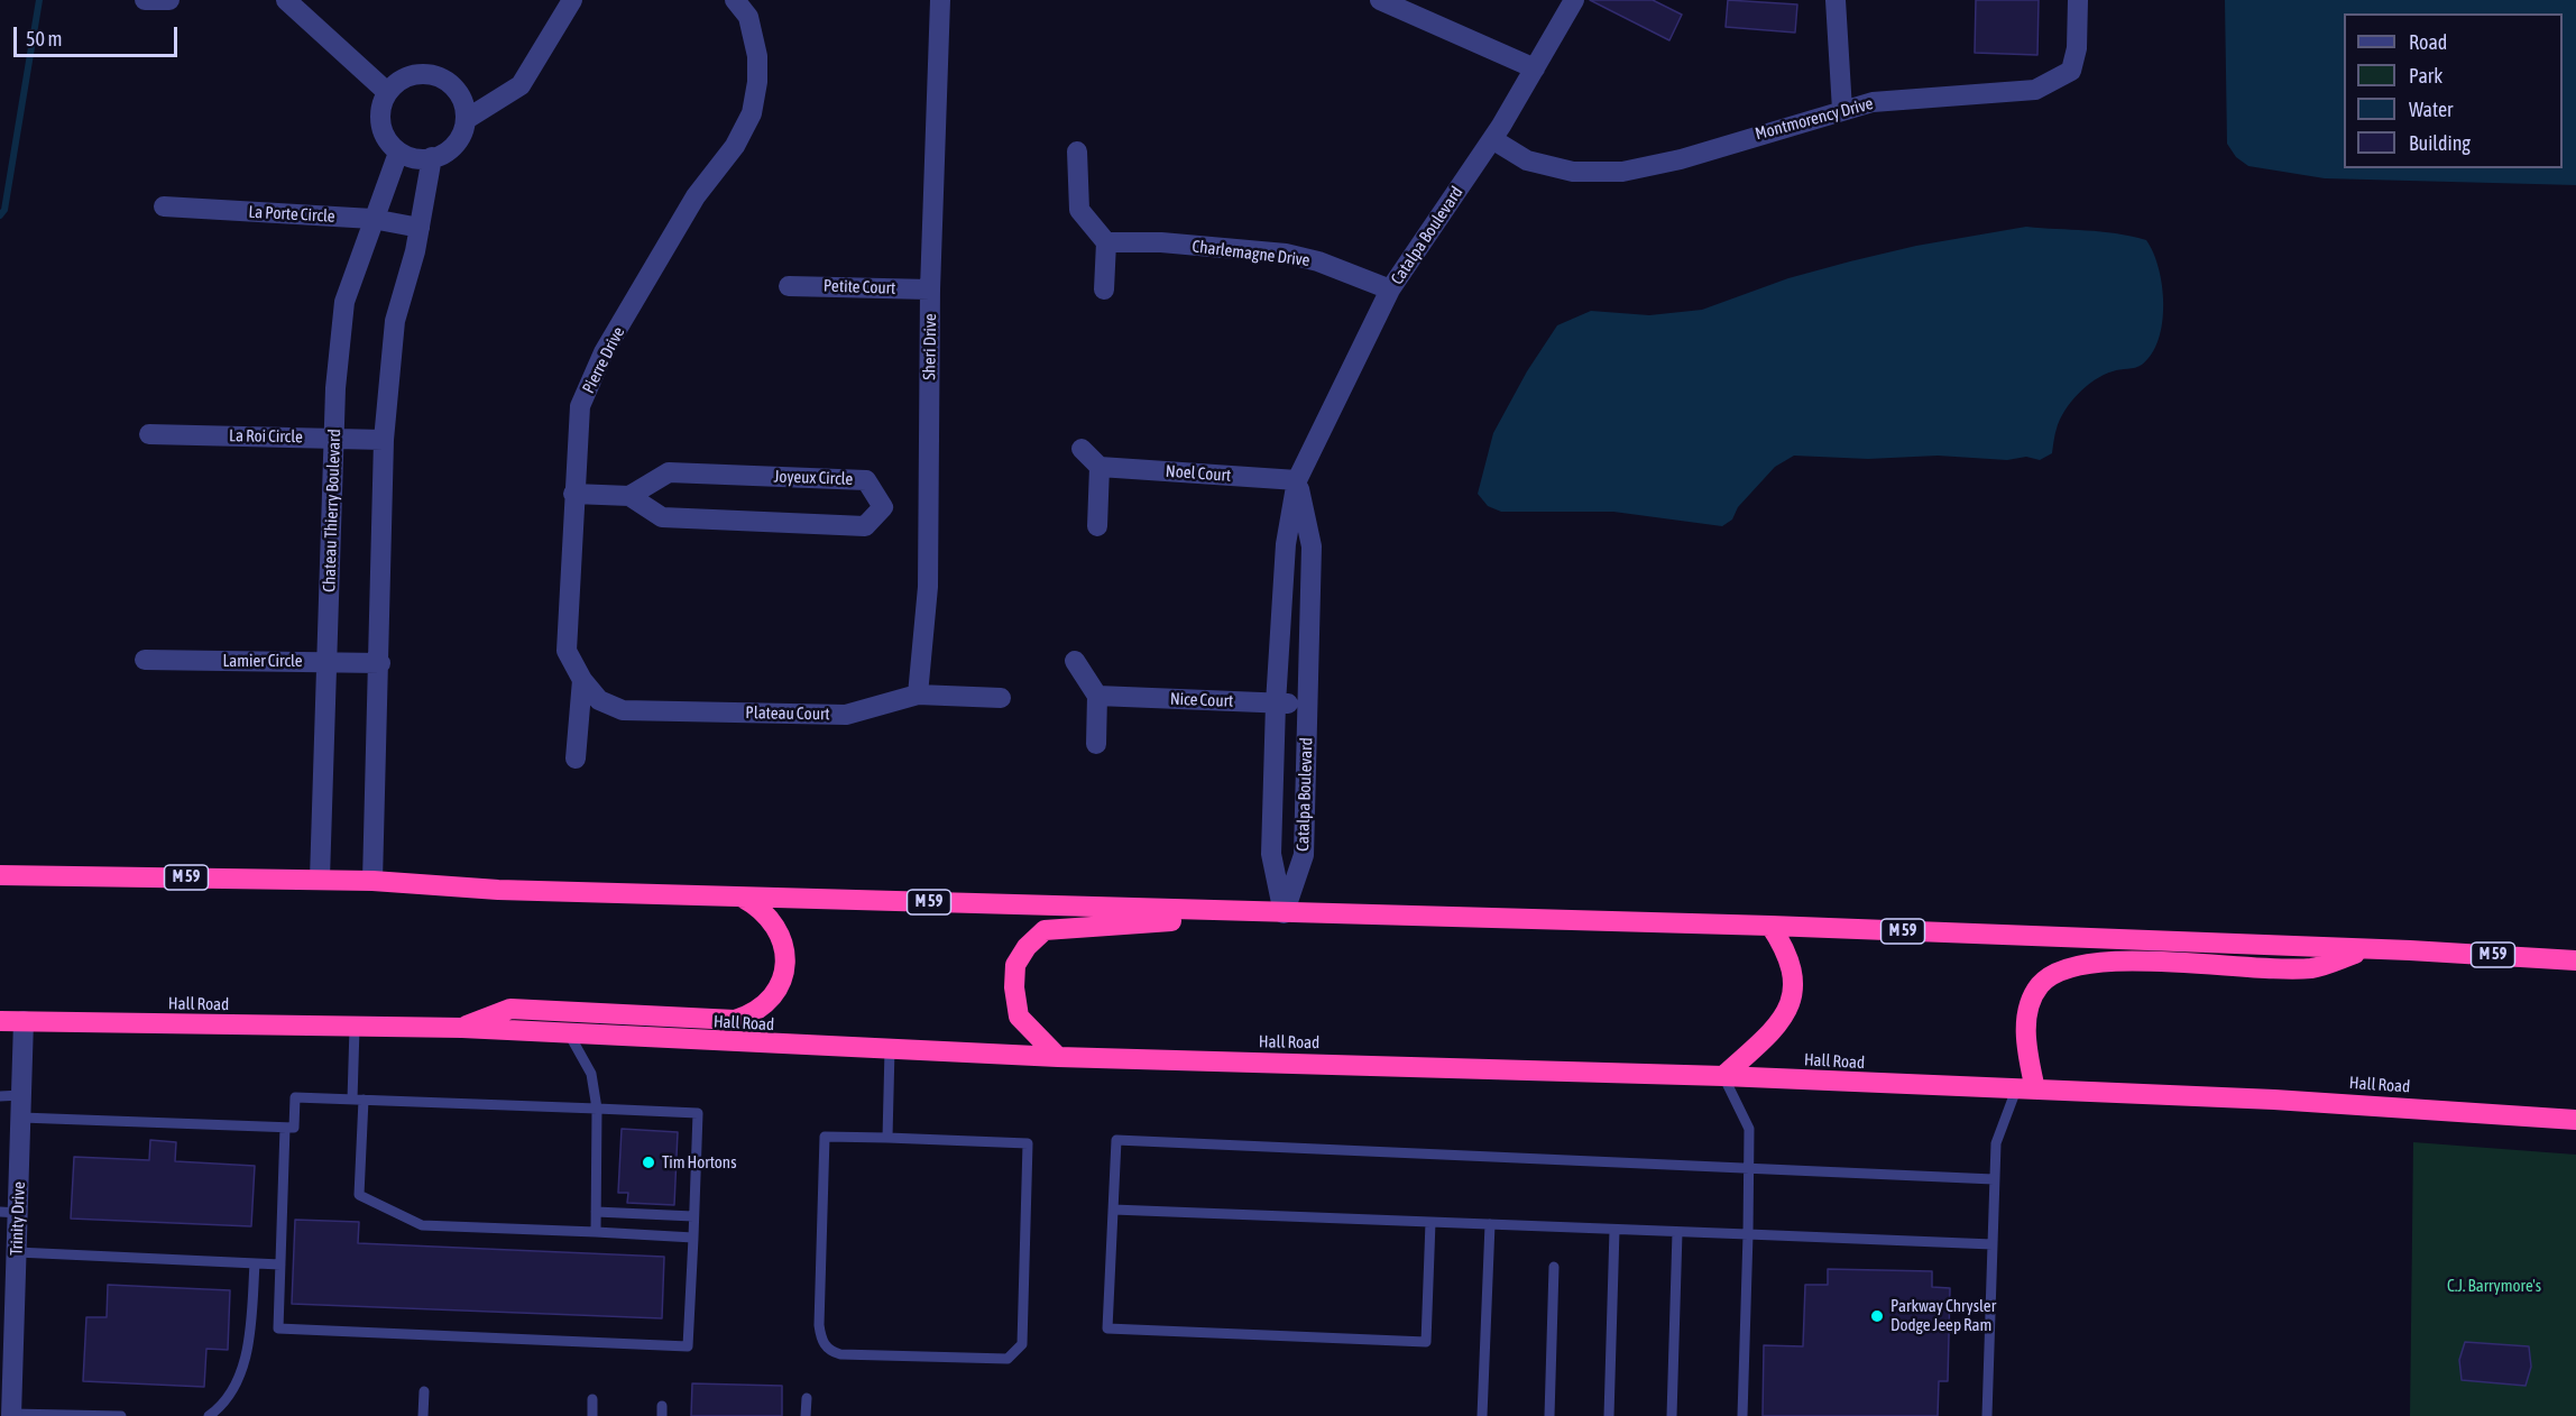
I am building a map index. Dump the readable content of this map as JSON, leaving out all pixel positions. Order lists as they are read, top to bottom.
{
  "streets": {
    "highway": ["M 59", "Hall Road"],
    "street": [
      "Montmorency Drive",
      "La Porte Circle",
      "Catalpa Boulevard",
      "Charlemagne Drive",
      "Petite Court",
      "Sheri Drive",
      "Pierre Drive",
      "La Roi Circle",
      "Noel Court",
      "Joyeux Circle",
      "Chateau Thierry Boulevard",
      "Lamier Circle",
      "Nice Court",
      "Plateau Court",
      "Trinity Drive"
    ]
  },
  "crossings": [
    ["Montmorency Drive", "Catalpa Boulevard"],
    ["La Porte Circle", "Chateau Thierry Boulevard"],
    ["Catalpa Boulevard", "Charlemagne Drive"],
    ["Catalpa Boulevard", "Noel Court"],
    ["Catalpa Boulevard", "Nice Court"],
    ["Catalpa Boulevard", "M 59"],
    ["Petite Court", "Sheri Drive"],
    ["Sheri Drive", "Plateau Court"],
    ["Pierre Drive", "Joyeux Circle"],
    ["Pierre Drive", "Plateau Court"],
    ["La Roi Circle", "Chateau Thierry Boulevard"],
    ["Chateau Thierry Boulevard", "Lamier Circle"],
    ["Chateau Thierry Boulevard", "M 59"],
    ["Hall Road", "Trinity Drive"]
  ],
  "parks": ["C.J. Barrymore's"],
  "places": ["Tim Hortons", "Parkway Chrysler Dodge Jeep Ram"],
  "legend": [
    "Road",
    "Park",
    "Water",
    "Building"
  ],
  "scale_bar": "50 m"
}
